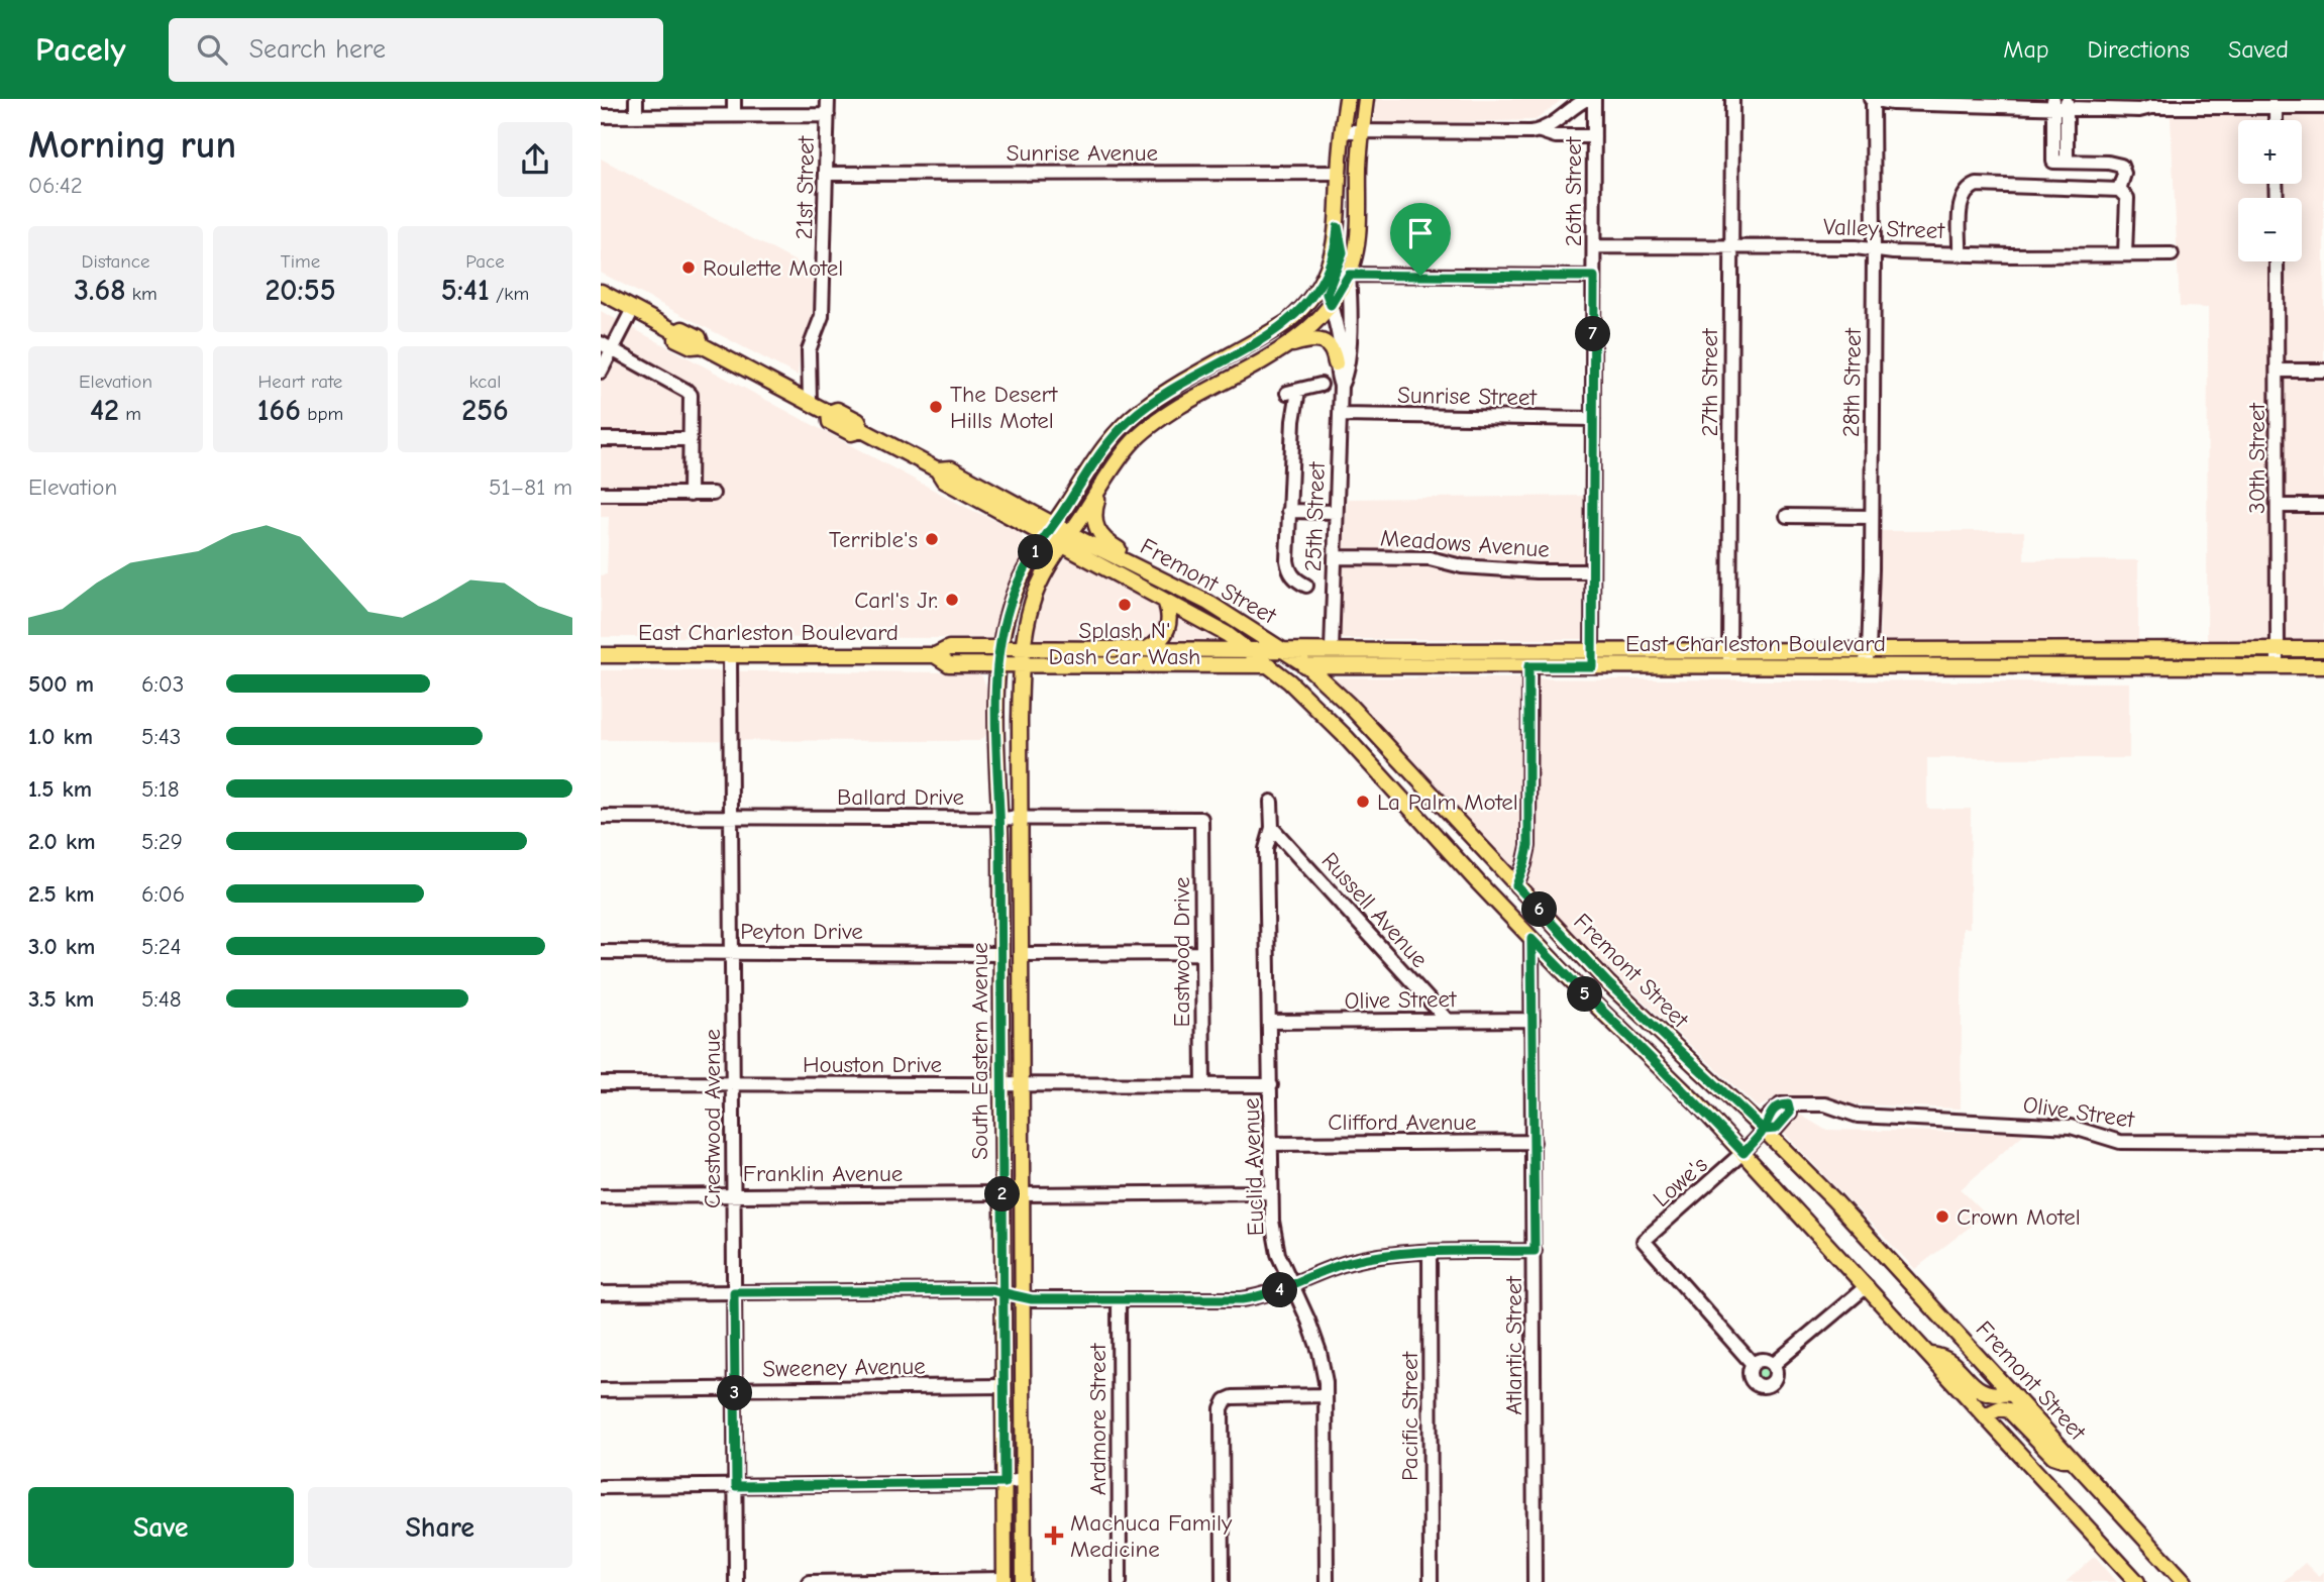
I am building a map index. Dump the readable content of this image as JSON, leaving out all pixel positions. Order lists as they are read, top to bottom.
{
  "streets": {
    "main road": ["Fremont Street", "East Charleston Boulevard", "South Eastern Avenue"],
    "street": [
      "Sunrise Avenue",
      "21st Street",
      "26th Street",
      "Valley Street",
      "27th Street",
      "28th Street",
      "Sunrise Street",
      "30th Street",
      "25th Street",
      "Meadows Avenue",
      "Ballard Drive",
      "Russell Avenue",
      "Peyton Drive",
      "Eastwood Drive",
      "Olive Street",
      "Houston Drive",
      "Crestwood Avenue",
      "Clifford Avenue",
      "Euclid Avenue",
      "Franklin Avenue",
      "Lowe's",
      "Atlantic Street",
      "Sweeney Avenue",
      "Pacific Street",
      "Ardmore Street"
    ]
  },
  "crossings": [
    ["Sunrise Avenue", "21st Street"],
    ["21st Street", "Fremont Street"],
    ["26th Street", "Valley Street"],
    ["26th Street", "Sunrise Street"],
    ["26th Street", "Meadows Avenue"],
    ["26th Street", "East Charleston Boulevard"],
    ["Valley Street", "27th Street"],
    ["Valley Street", "28th Street"],
    ["27th Street", "East Charleston Boulevard"],
    ["28th Street", "East Charleston Boulevard"],
    ["Sunrise Street", "25th Street"],
    ["30th Street", "East Charleston Boulevard"],
    ["25th Street", "Meadows Avenue"],
    ["25th Street", "East Charleston Boulevard"],
    ["Fremont Street", "East Charleston Boulevard"],
    ["Fremont Street", "Olive Street"],
    ["Fremont Street", "South Eastern Avenue"],
    ["Fremont Street", "Lowe's"],
    ["Fremont Street", "Atlantic Street"],
    ["East Charleston Boulevard", "South Eastern Avenue"],
    ["East Charleston Boulevard", "Crestwood Avenue"],
    ["Ballard Drive", "Eastwood Drive"],
    ["Ballard Drive", "South Eastern Avenue"],
    ["Ballard Drive", "Crestwood Avenue"],
    ["Russell Avenue", "Olive Street"],
    ["Russell Avenue", "Euclid Avenue"],
    ["Peyton Drive", "South Eastern Avenue"],
    ["Peyton Drive", "Crestwood Avenue"],
    ["Eastwood Drive", "Houston Drive"],
    ["Olive Street", "Euclid Avenue"],
    ["Olive Street", "Lowe's"],
    ["Olive Street", "Atlantic Street"],
    ["South Eastern Avenue", "Houston Drive"],
    ["South Eastern Avenue", "Franklin Avenue"],
    ["South Eastern Avenue", "Sweeney Avenue"],
    ["Houston Drive", "Crestwood Avenue"],
    ["Houston Drive", "Euclid Avenue"],
    ["Crestwood Avenue", "Franklin Avenue"],
    ["Crestwood Avenue", "Sweeney Avenue"],
    ["Clifford Avenue", "Euclid Avenue"],
    ["Clifford Avenue", "Atlantic Street"]
  ],
  "places": {
    "other": [
      "Roulette Motel",
      "The Desert Hills Motel",
      "Terrible's",
      "Carl's Jr.",
      "Splash N' Dash Car Wash",
      "La Palm Motel",
      "Crown Motel"
    ],
    "health": ["Machuca Family Medicine"]
  },
  "page": {
    "header": "Pacely",
    "search": "Search here",
    "nav": ["Map", "Directions", "Saved"],
    "heading": ["Morning run", "06:42"],
    "map_buttons": ["+", "−"],
    "stats": [
      ["Distance", "3.68 km"],
      ["Time", "20:55"],
      ["Pace", "5:41 /km"],
      ["Elevation", "42 m"],
      ["Heart rate", "166 bpm"],
      ["kcal", "256"]
    ],
    "pins": [
      "7",
      "1",
      "6",
      "5",
      "2",
      "4",
      "3"
    ],
    "chart": ["Elevation", "51–81 m"],
    "list": [
      {
        "name": "500 m",
        "note": "6:03"
      },
      {
        "name": "1.0 km",
        "note": "5:43"
      },
      {
        "name": "1.5 km",
        "note": "5:18"
      },
      {
        "name": "2.0 km",
        "note": "5:29"
      },
      {
        "name": "2.5 km",
        "note": "6:06"
      },
      {
        "name": "3.0 km",
        "note": "5:24"
      },
      {
        "name": "3.5 km",
        "note": "5:48"
      }
    ],
    "buttons": ["Save", "Share"]
  }
}
